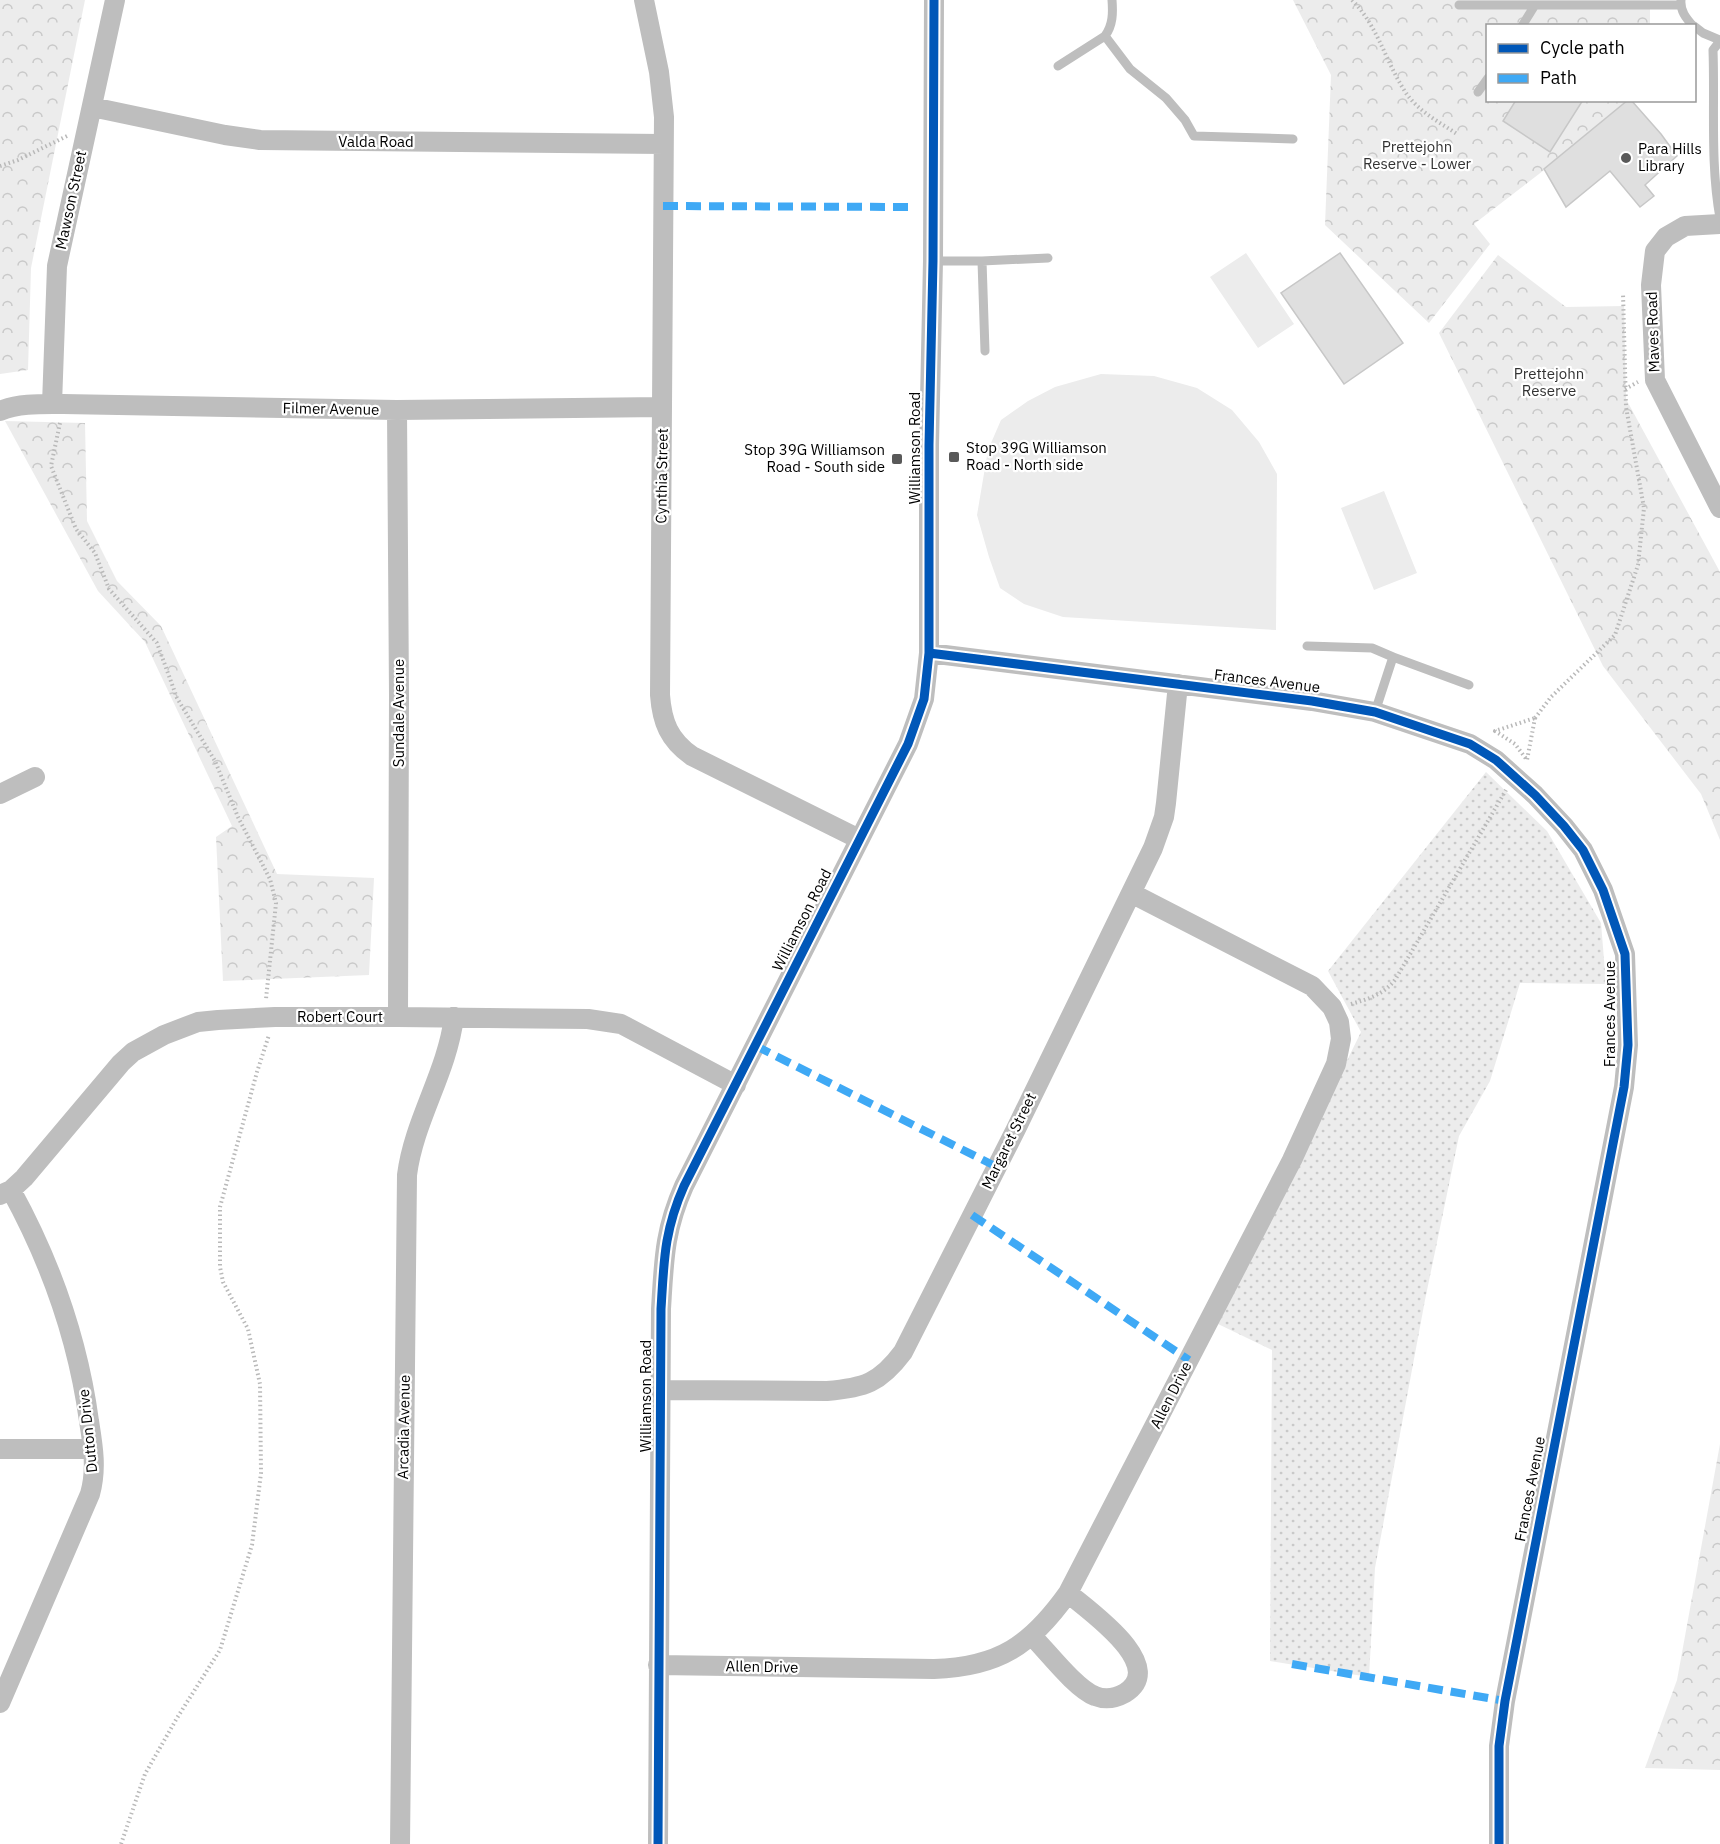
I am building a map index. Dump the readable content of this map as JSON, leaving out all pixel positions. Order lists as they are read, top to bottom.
{
  "streets": {
    "street": [
      "Valda Road",
      "Mawson Street",
      "Maves Road",
      "Filmer Avenue",
      "Williamson Road",
      "Cynthia Street",
      "Frances Avenue",
      "Sundale Avenue",
      "Robert Court",
      "Margaret Street",
      "Allen Drive",
      "Arcadia Avenue",
      "Dutton Drive"
    ]
  },
  "crossings": [
    ["Valda Road", "Mawson Street"],
    ["Valda Road", "Cynthia Street"],
    ["Mawson Street", "Filmer Avenue"],
    ["Filmer Avenue", "Cynthia Street"],
    ["Filmer Avenue", "Sundale Avenue"],
    ["Williamson Road", "Cynthia Street"],
    ["Williamson Road", "Frances Avenue"],
    ["Williamson Road", "Robert Court"],
    ["Williamson Road", "Margaret Street"],
    ["Williamson Road", "Allen Drive"],
    ["Frances Avenue", "Margaret Street"],
    ["Sundale Avenue", "Robert Court"],
    ["Robert Court", "Arcadia Avenue"],
    ["Robert Court", "Dutton Drive"],
    ["Margaret Street", "Allen Drive"]
  ],
  "parks": ["Prettejohn Reserve - Lower", "Prettejohn Reserve"],
  "places": {
    "other": ["Para Hills Library"],
    "transit": ["Stop 39G Williamson Road - North side", "Stop 39G Williamson Road - South side"]
  },
  "legend": ["Cycle path", "Path"]
}
